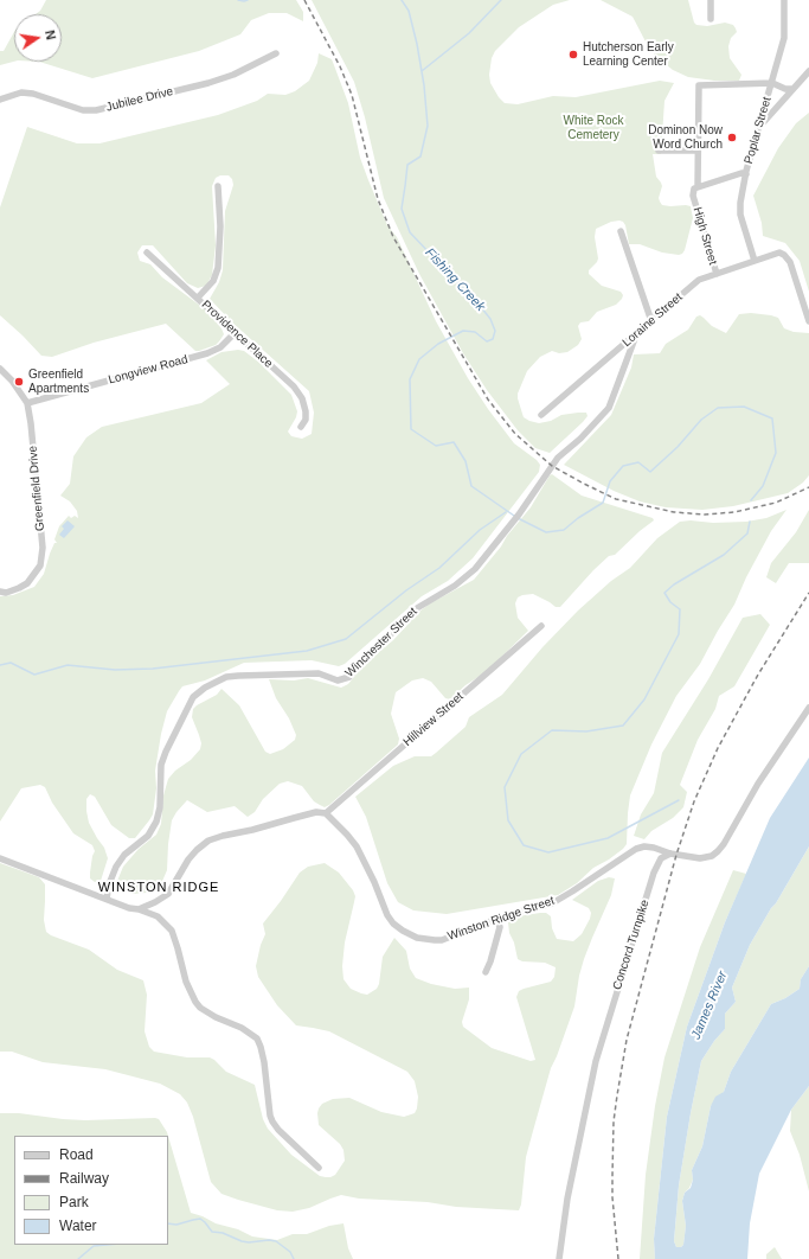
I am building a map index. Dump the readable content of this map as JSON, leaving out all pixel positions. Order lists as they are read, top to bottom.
{
  "streets": {
    "street": [
      "Jubilee Drive",
      "Poplar Street",
      "High Street",
      "Loraine Street",
      "Providence Place",
      "Longview Road",
      "Greenfield Drive",
      "Winchester Street",
      "Hillview Street",
      "Winston Ridge Street",
      "Concord Turnpike"
    ]
  },
  "crossings": [
    ["Poplar Street", "High Street"],
    ["Poplar Street", "Loraine Street"],
    ["High Street", "Loraine Street"],
    ["Loraine Street", "Winchester Street"],
    ["Providence Place", "Longview Road"],
    ["Longview Road", "Greenfield Drive"],
    ["Hillview Street", "Winston Ridge Street"],
    ["Winston Ridge Street", "Concord Turnpike"]
  ],
  "districts": ["WINSTON RIDGE"],
  "water": ["Fishing Creek", "James River"],
  "parks": ["White Rock Cemetery"],
  "places": ["Hutcherson Early Learning Center", "Dominon Now Word Church", "Greenfield Apartments"],
  "legend": [
    "Road",
    "Railway",
    "Park",
    "Water"
  ],
  "north": "right"
}
